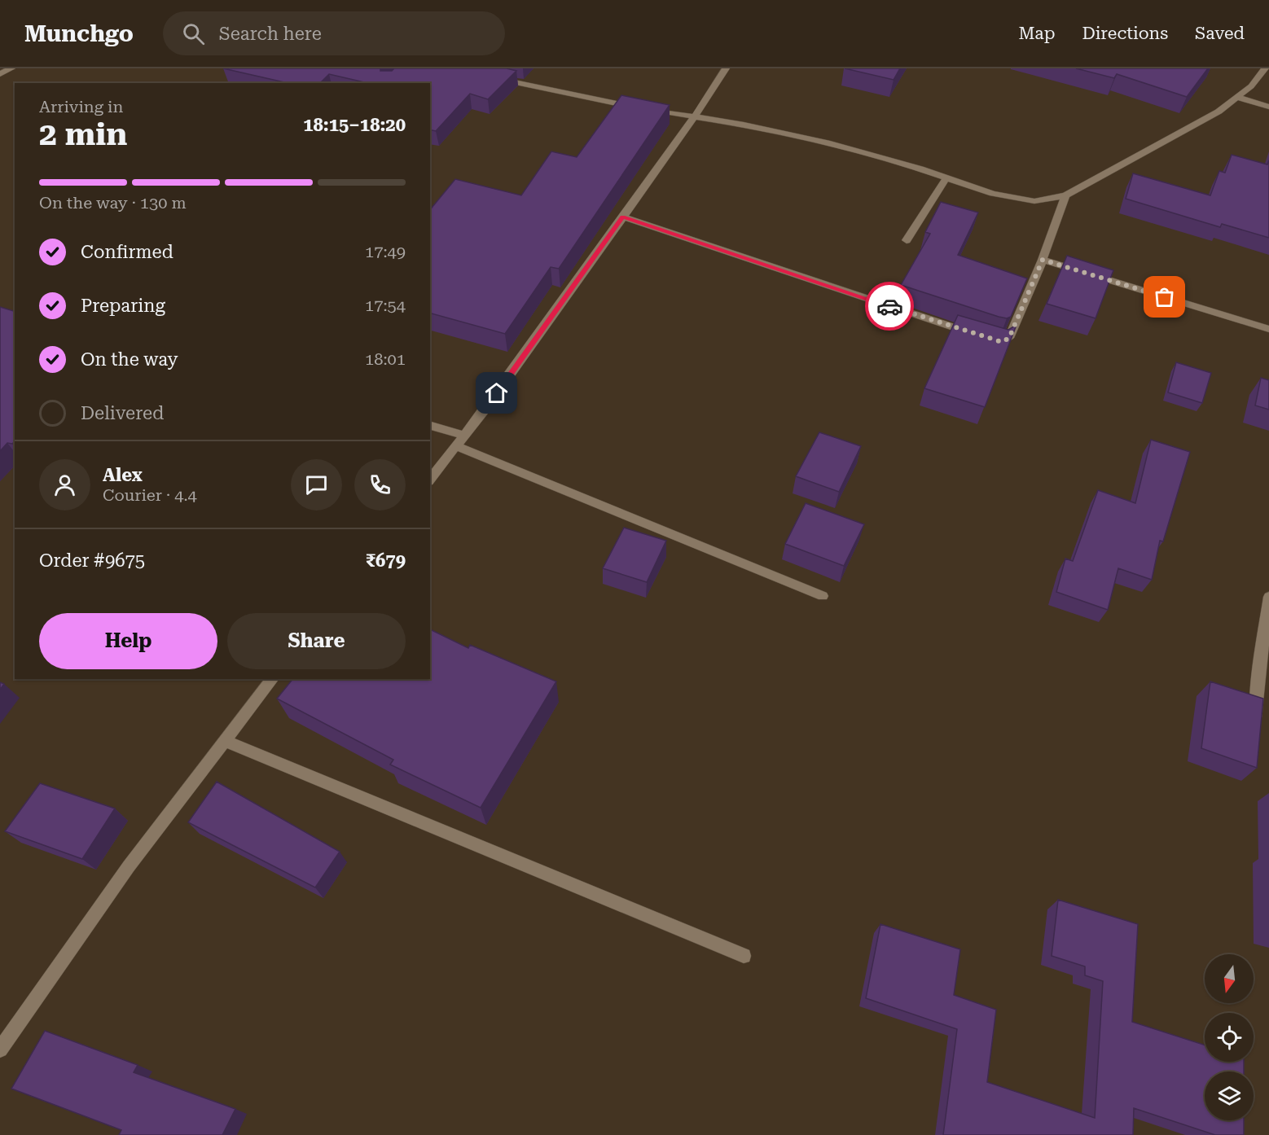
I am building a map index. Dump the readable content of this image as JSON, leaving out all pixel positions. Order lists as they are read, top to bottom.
{
  "north": "bottom",
  "page": {
    "header": "Munchgo",
    "search": "Search here",
    "nav": ["Map", "Directions", "Saved"],
    "heading": ["2 min", "Arriving in", "18:15–18:20"],
    "panel": [
      "Alex",
      "Courier · 4.4",
      "Order #9675",
      "₹679"
    ],
    "bar": "On the way · 130 m",
    "list": [
      ["Confirmed", "17:49"],
      ["Preparing", "17:54"],
      ["On the way", "18:01"],
      "Delivered"
    ],
    "buttons": ["Help", "Share"]
  }
}
